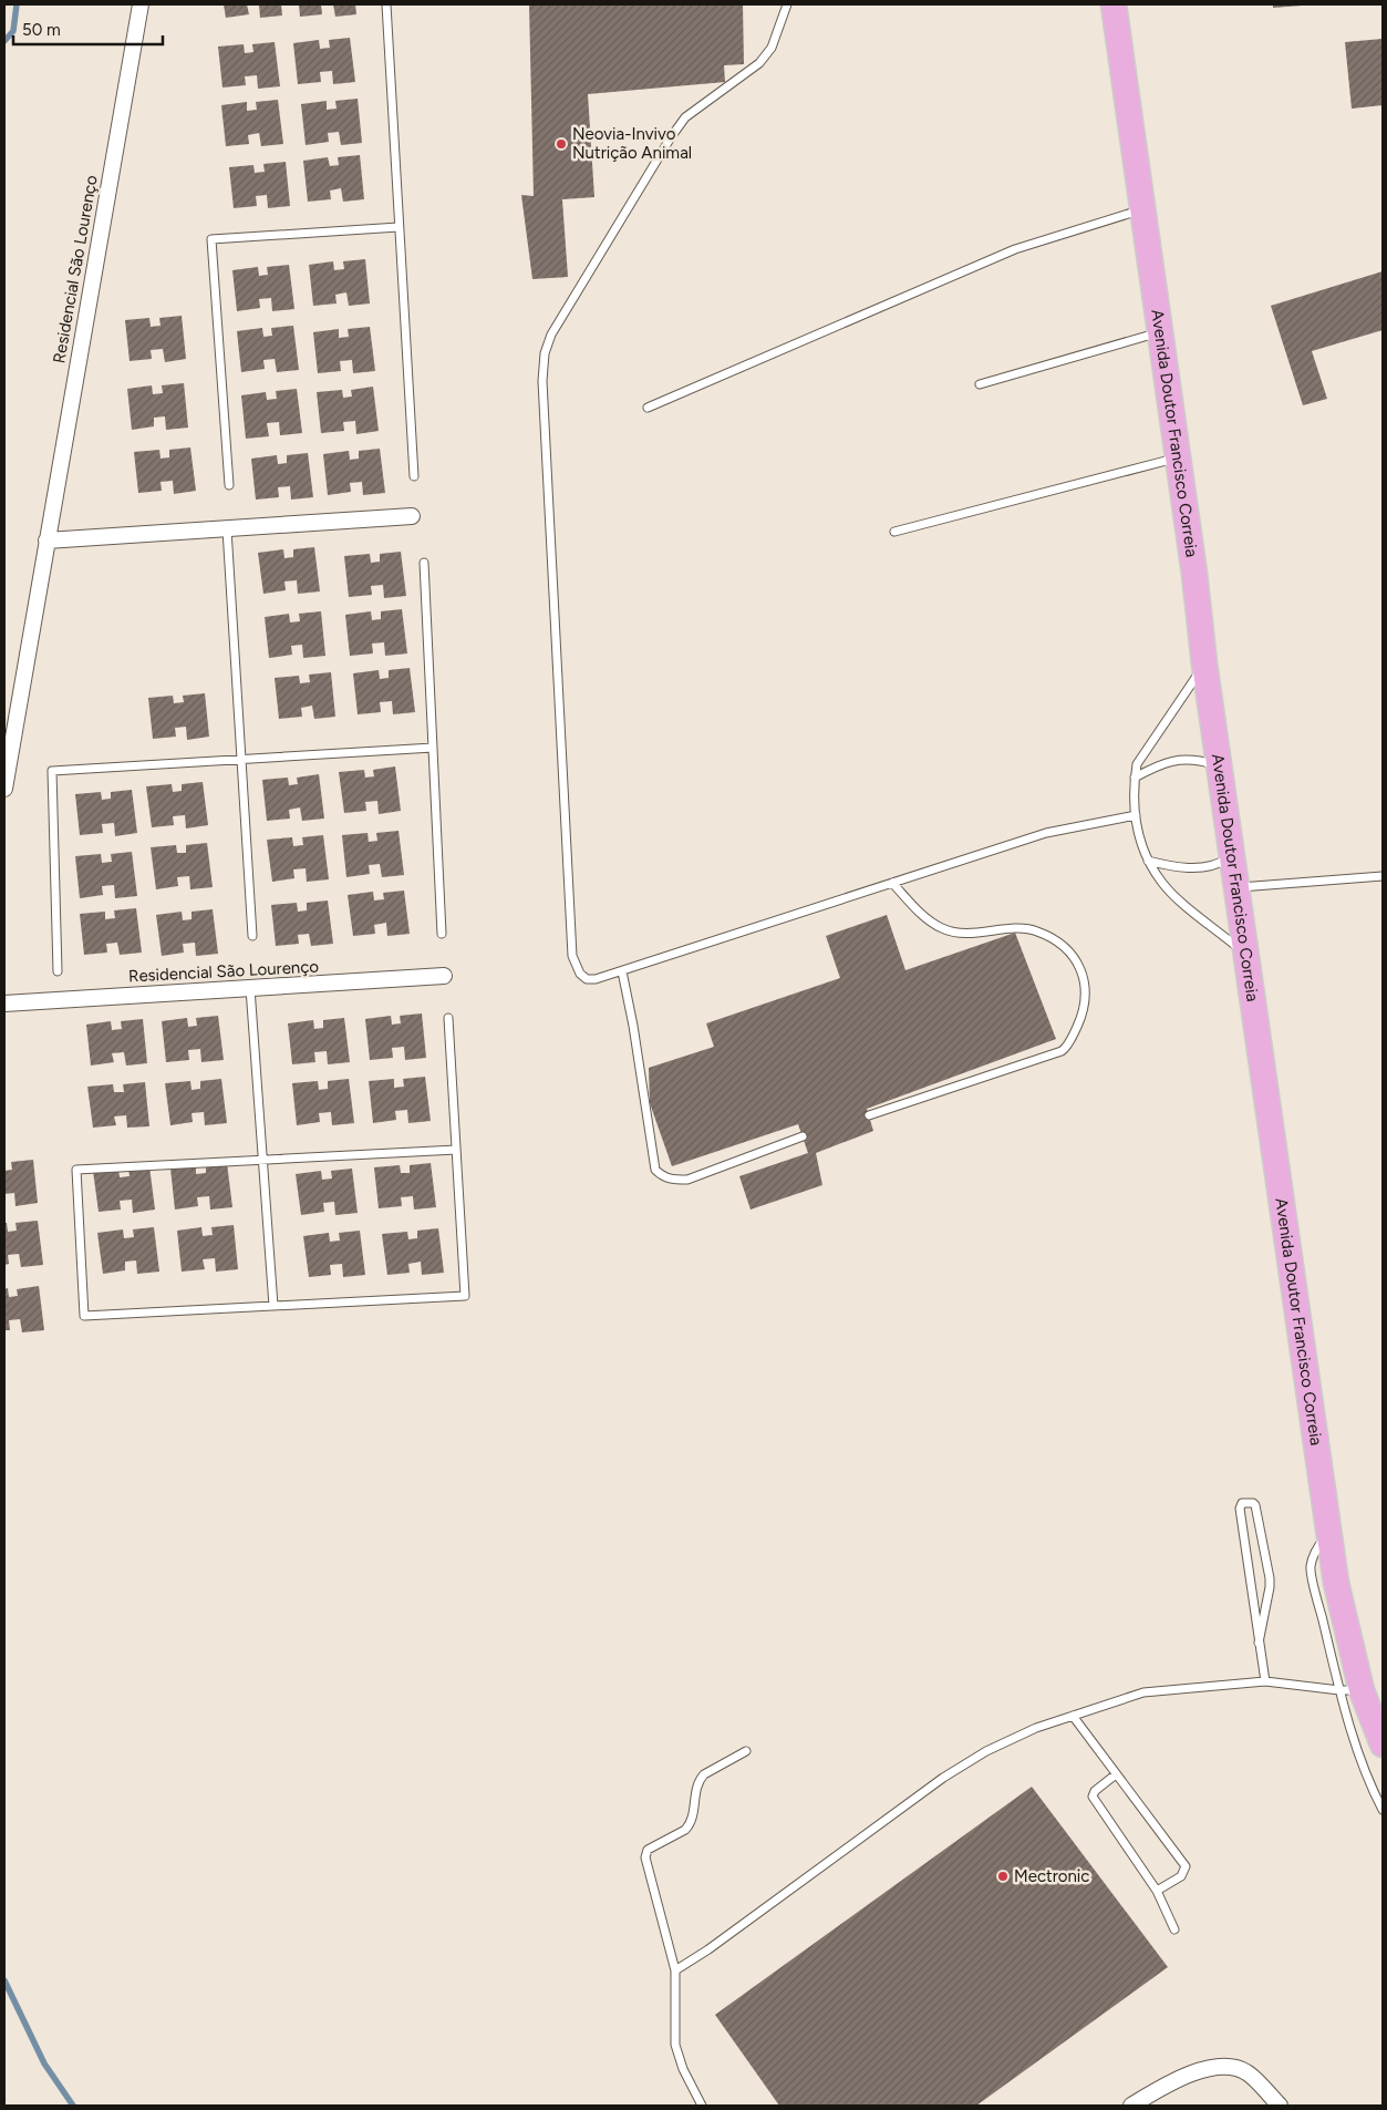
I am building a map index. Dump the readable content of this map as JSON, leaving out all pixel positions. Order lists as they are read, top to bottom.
{
  "streets": {
    "main road": ["Avenida Doutor Francisco Correia"],
    "street": ["Residencial São Lourenço"]
  },
  "places": ["Neovia-Invivo Nutrição Animal", "Mectronic"],
  "scale_bar": "50 m"
}
